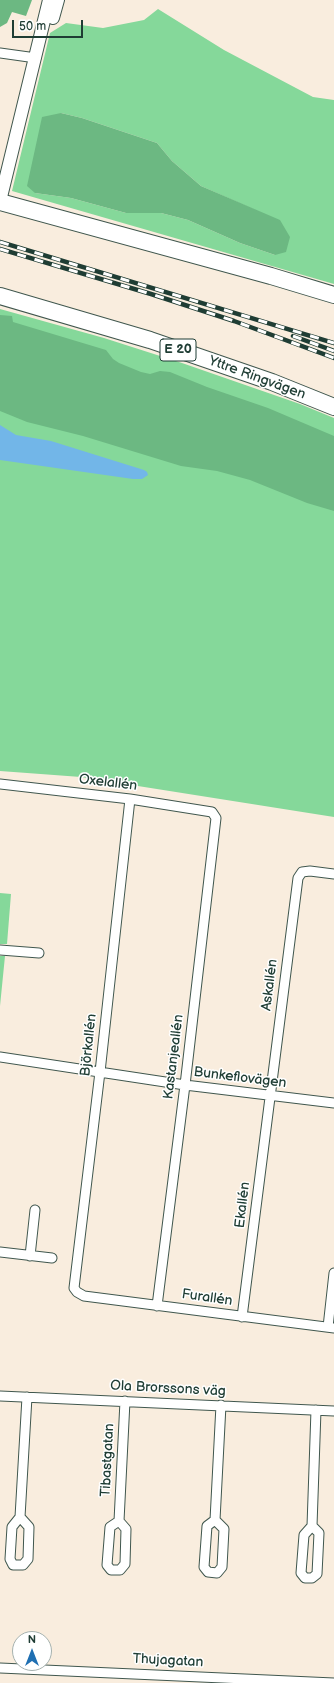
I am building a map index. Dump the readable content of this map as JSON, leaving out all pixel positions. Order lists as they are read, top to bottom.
{
  "streets": {
    "highway": ["E 20", "Yttre Ringvägen"],
    "street": [
      "Oxelallén",
      "Askallén",
      "Björkallén",
      "Kastanjeallén",
      "Bunkeflovägen",
      "Ekallén",
      "Furallén",
      "Ola Brorssons väg",
      "Tibastgatan",
      "Thujagatan"
    ]
  },
  "crossings": [
    ["Oxelallén", "Björkallén"],
    ["Oxelallén", "Kastanjeallén"],
    ["Askallén", "Bunkeflovägen"],
    ["Askallén", "Ekallén"],
    ["Björkallén", "Bunkeflovägen"],
    ["Björkallén", "Furallén"],
    ["Kastanjeallén", "Bunkeflovägen"],
    ["Kastanjeallén", "Furallén"],
    ["Bunkeflovägen", "Ekallén"],
    ["Ekallén", "Furallén"],
    ["Ola Brorssons väg", "Tibastgatan"]
  ],
  "scale_bar": "50 m",
  "north": "top"
}
